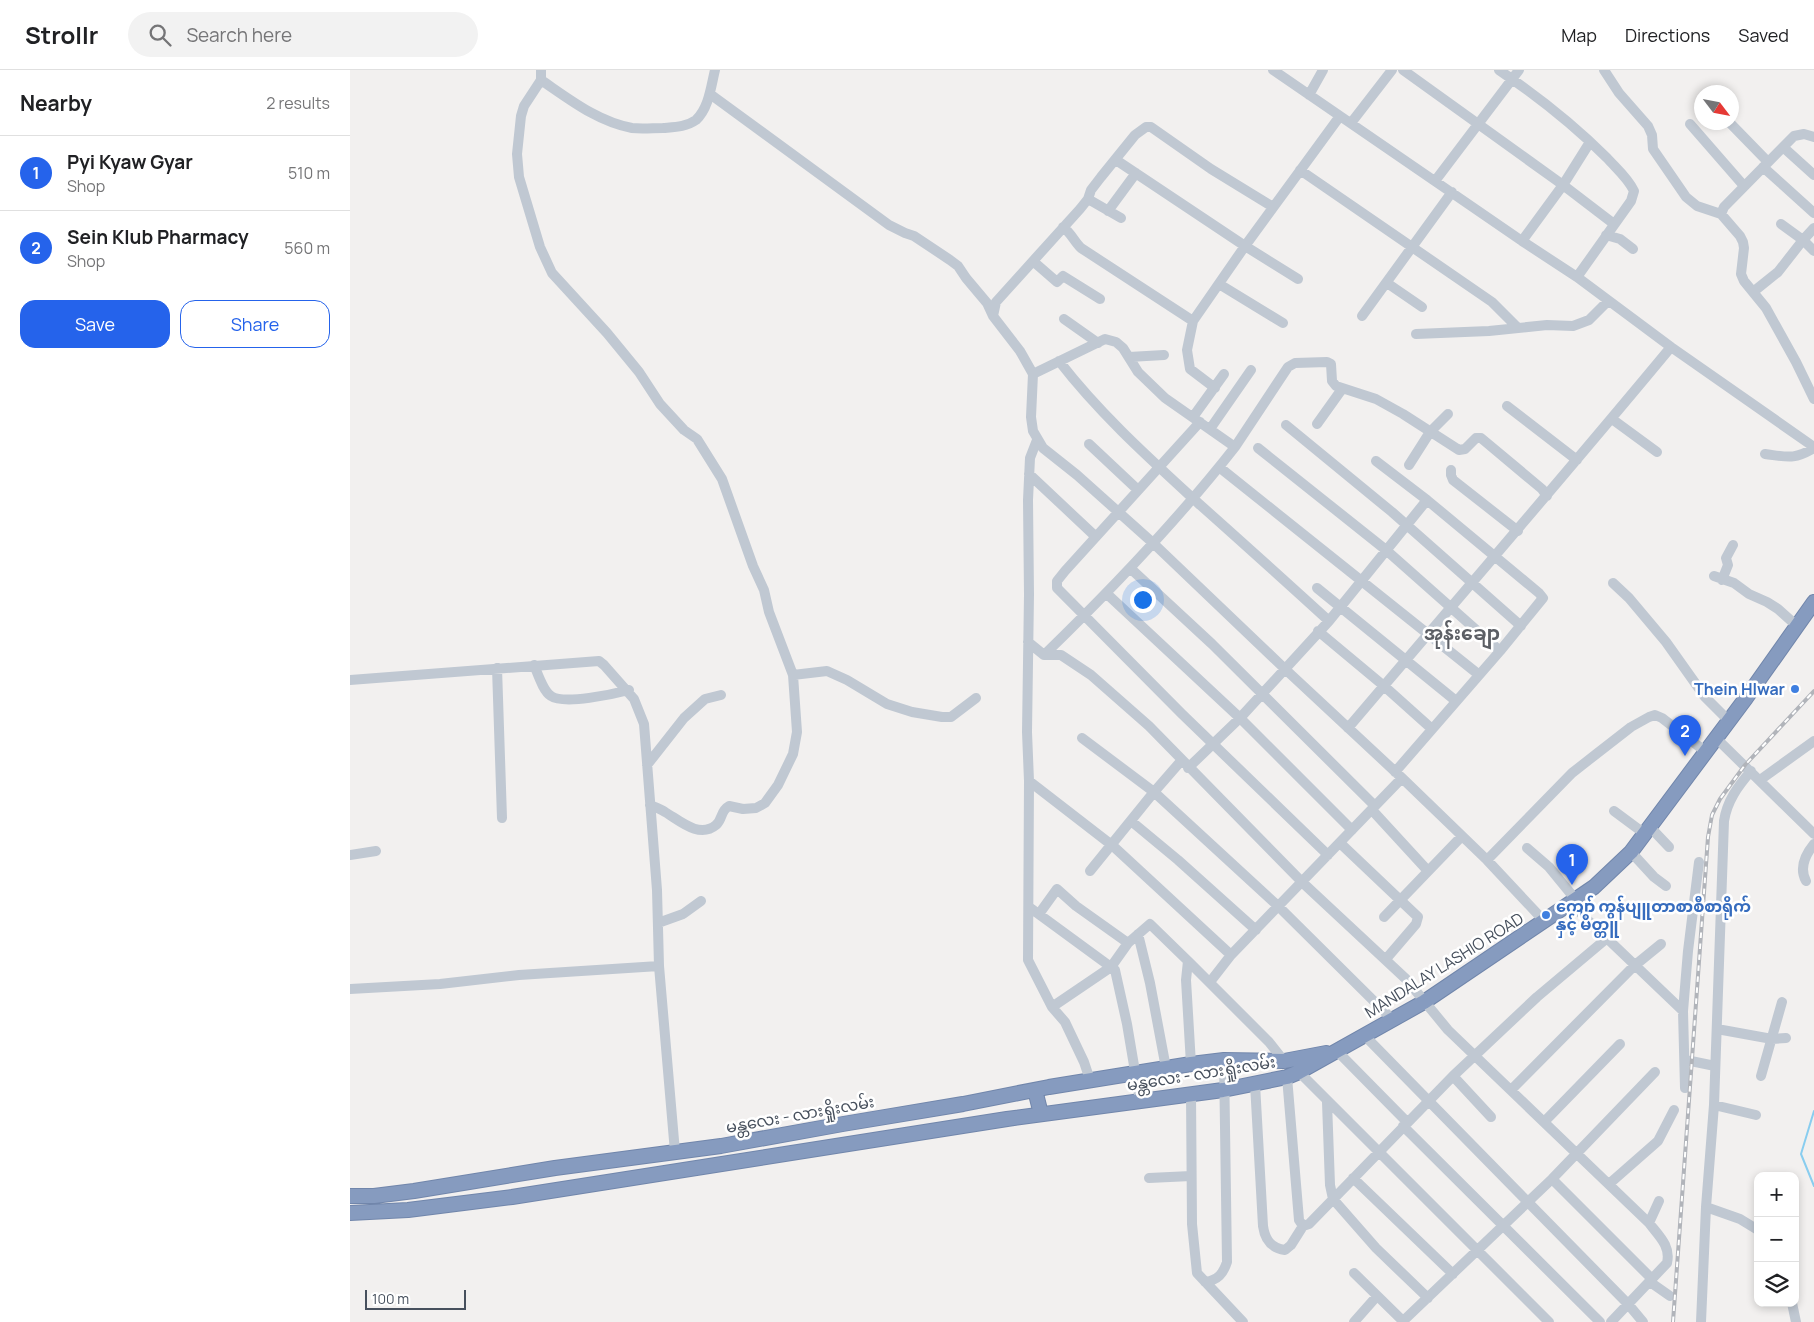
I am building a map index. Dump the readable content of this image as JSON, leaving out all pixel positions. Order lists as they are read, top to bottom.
{
  "streets": {
    "highway": ["MANDALAY LASHIO ROAD", "မန္တလေး - လားရှိုးလမ်း"]
  },
  "crossings": [
    ["MANDALAY LASHIO ROAD", "မန္တလေး - လားရှိုးလမ်း"]
  ],
  "districts": ["အုန်းချော"],
  "places": ["Thein Hlwar", "ကျော် ကွန်ပျူတာစာစီစာရိုက် နှင့် မိတ္တူ"],
  "scale_bar": "100 m",
  "north": "bottom right",
  "page": {
    "header": "Strollr",
    "search": "Search here",
    "nav": ["Map", "Directions", "Saved"],
    "heading": ["Nearby", "2 results"],
    "list": [
      {
        "mark": "1",
        "name": "Pyi Kyaw Gyar",
        "note": "Shop",
        "value": "510 m"
      },
      {
        "mark": "2",
        "name": "Sein Klub Pharmacy",
        "note": "Shop",
        "value": "560 m"
      }
    ],
    "buttons": ["Save", "Share"],
    "pins": ["2", "1"],
    "map_buttons": ["+", "−"],
    "scale": "100 m"
  }
}
